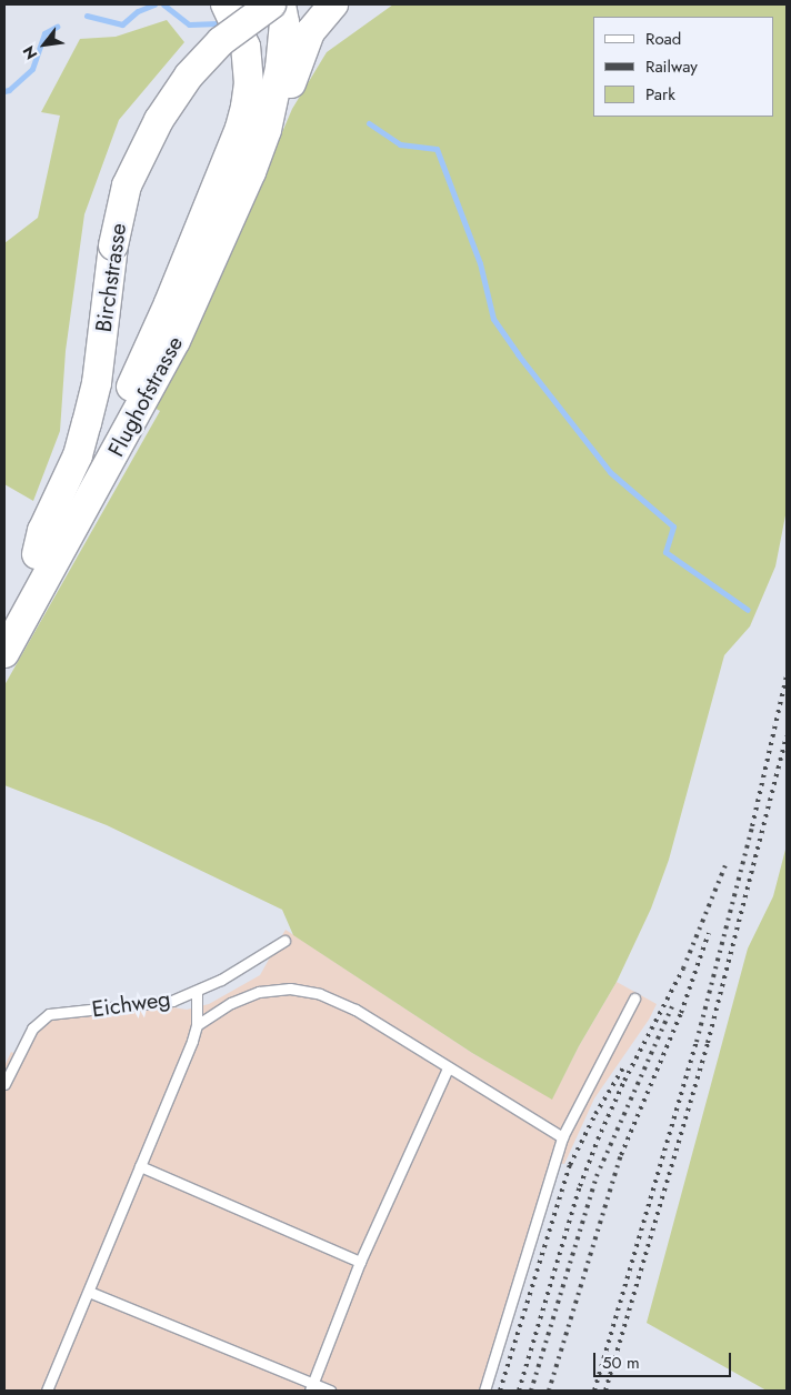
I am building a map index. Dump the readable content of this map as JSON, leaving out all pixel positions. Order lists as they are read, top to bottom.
{
  "streets": {
    "main road": ["Birchstrasse", "Flughofstrasse"],
    "lane": ["Eichweg"]
  },
  "legend": ["Road", "Railway", "Park"],
  "scale_bar": "50 m",
  "north": "bottom left"
}
